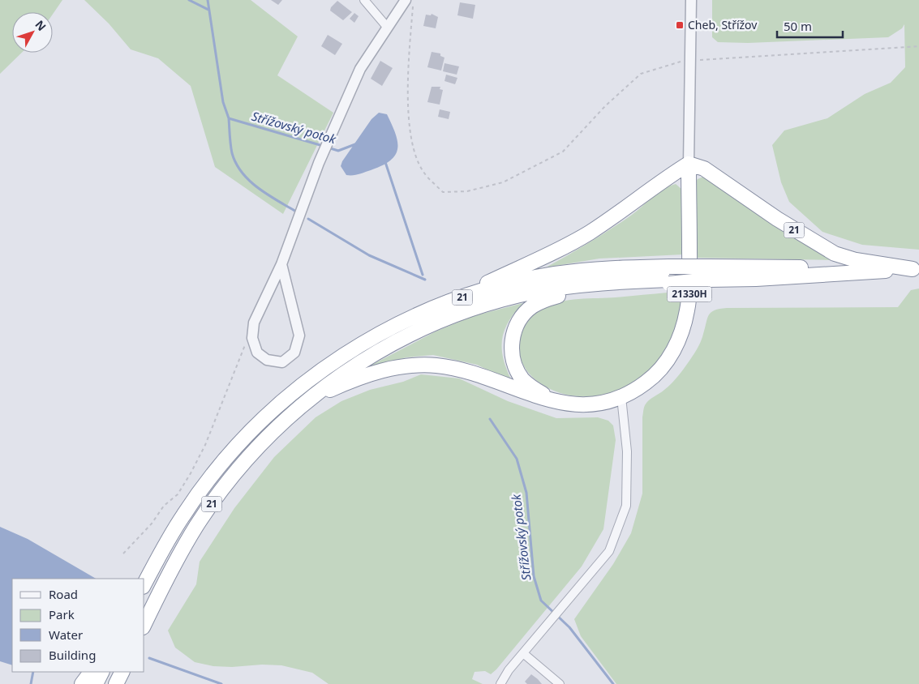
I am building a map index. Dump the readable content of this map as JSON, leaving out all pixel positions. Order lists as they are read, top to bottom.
{
  "streets": {
    "highway": ["21", "21330H"]
  },
  "crossings": [
    ["21", "21330H"]
  ],
  "water": ["Střížovský potok"],
  "places": {
    "transit": ["Cheb, Střížov"]
  },
  "legend": [
    "Road",
    "Park",
    "Water",
    "Building"
  ],
  "scale_bar": "50 m",
  "north": "top right"
}
